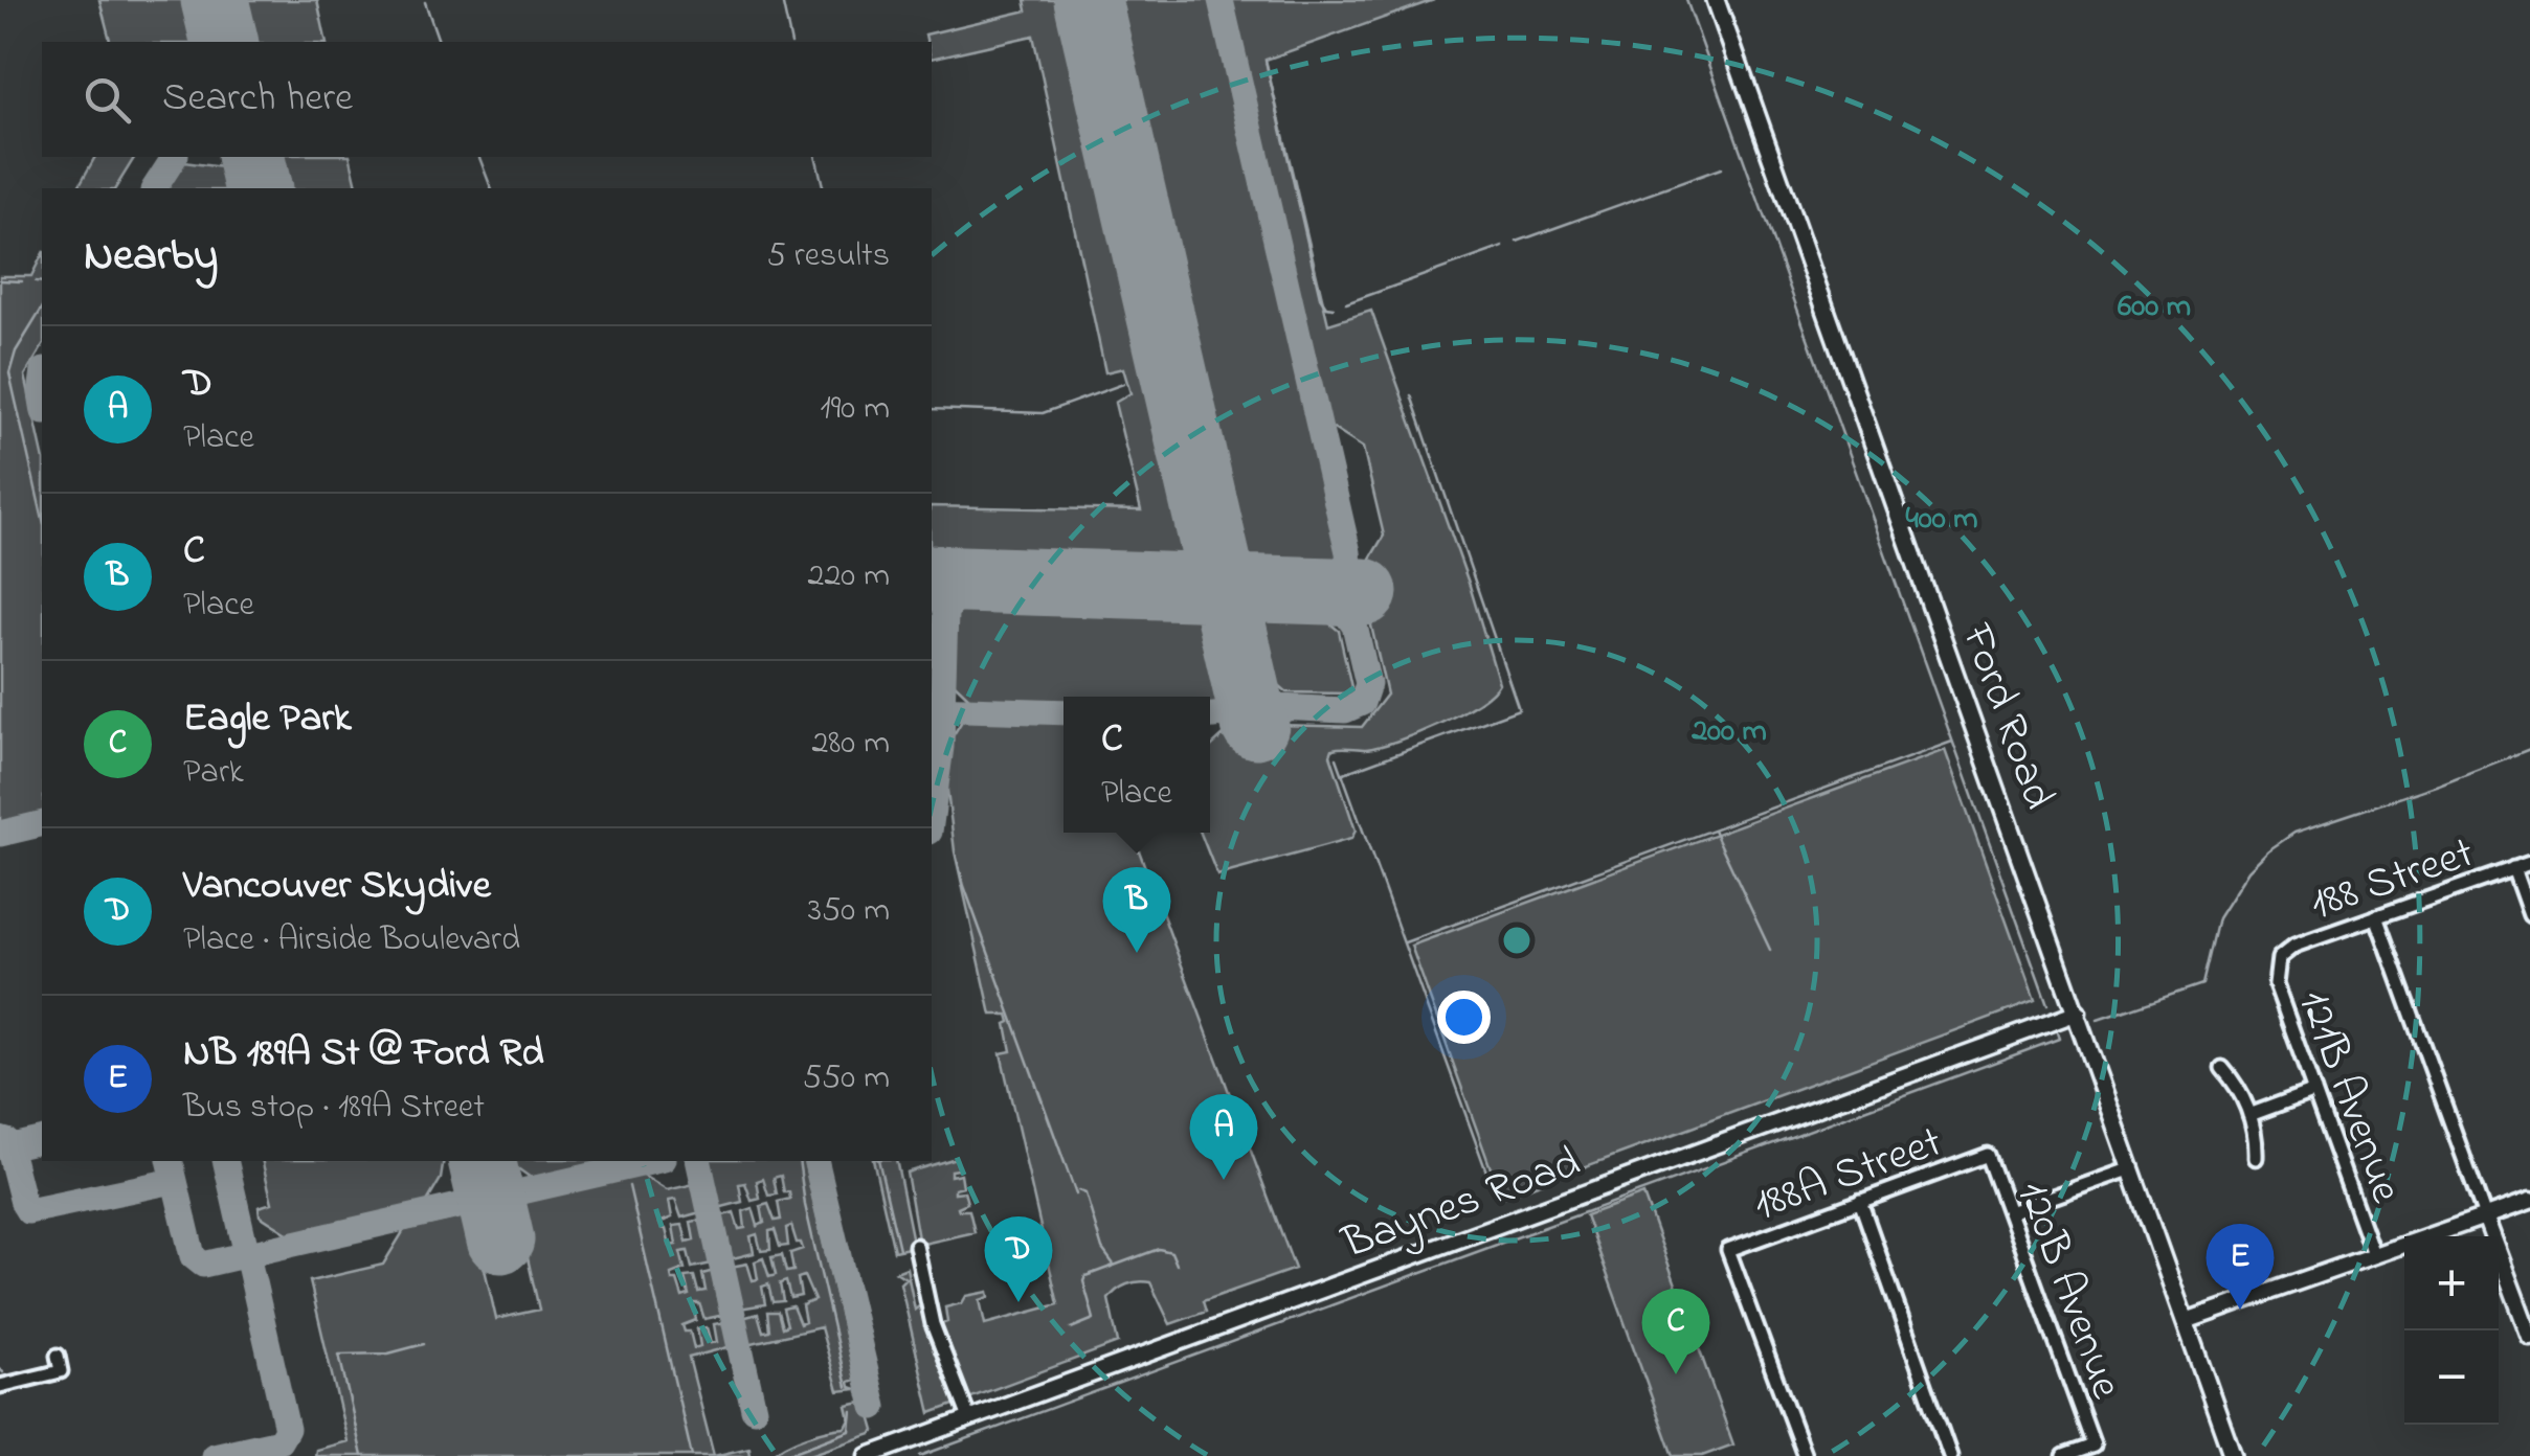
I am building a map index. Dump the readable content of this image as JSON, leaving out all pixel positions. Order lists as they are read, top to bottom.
{
  "streets": {
    "main road": ["Ford Road"],
    "street": [
      "188 Street",
      "121B Avenue",
      "188A Street",
      "Baynes Road",
      "120B Avenue"
    ]
  },
  "crossings": [
    ["Ford Road", "Baynes Road"],
    ["188 Street", "121B Avenue"],
    ["188A Street", "120B Avenue"]
  ],
  "page": {
    "search": "Search here",
    "heading": ["Nearby", "5 results"],
    "list": [
      {
        "mark": "A",
        "name": "D",
        "note": "Place",
        "value": "190 m"
      },
      {
        "mark": "B",
        "name": "C",
        "note": "Place",
        "value": "220 m"
      },
      {
        "mark": "C",
        "name": "Eagle Park",
        "note": "Park",
        "value": "280 m"
      },
      {
        "mark": "D",
        "name": "Vancouver Skydive",
        "note": "Place · Airside Boulevard",
        "value": "350 m"
      },
      {
        "mark": "E",
        "name": "NB 189A St @ Ford Rd",
        "note": "Bus stop · 189A Street",
        "value": "550 m"
      }
    ],
    "popup": ["C", "Place"],
    "pins": [
      "B",
      "A",
      "D",
      "E",
      "C"
    ],
    "map_buttons": ["+", "−"]
  },
  "rings": ["600 m", "400 m", "200 m"]
}
